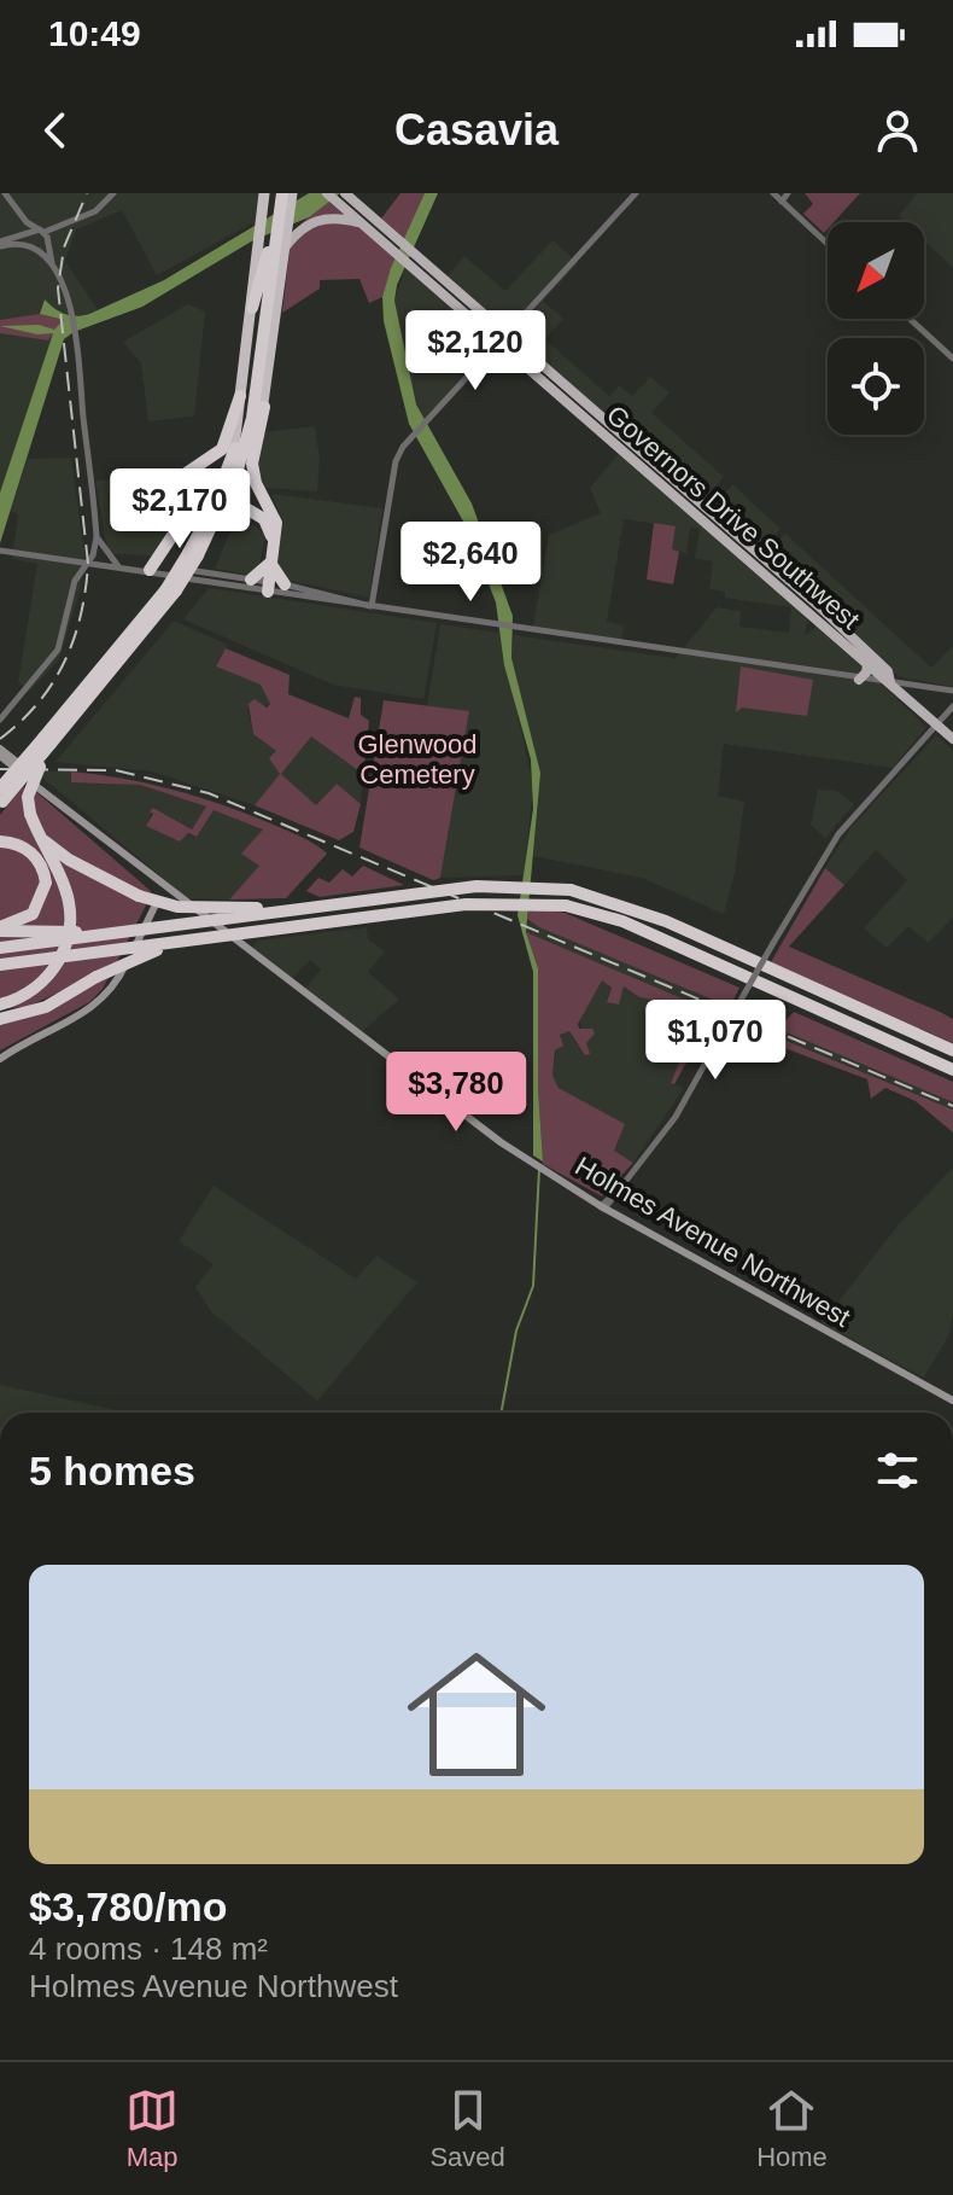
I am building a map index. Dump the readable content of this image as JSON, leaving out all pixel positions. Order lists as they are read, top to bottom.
{
  "streets": {
    "main road": ["Governors Drive Southwest", "Holmes Avenue Northwest"]
  },
  "parks": ["Glenwood Cemetery"],
  "north": "bottom left",
  "page": {
    "status": "10:49",
    "header": "Casavia",
    "price": [
      "$2,120",
      "$2,170",
      "$2,640",
      "$1,070",
      "$3,780"
    ],
    "heading": "5 homes",
    "list": [
      {
        "name": "$3,780/mo",
        "note": "4 rooms · 148 m² · Holmes Avenue Northwest"
      }
    ],
    "tabs": ["Map", "Saved", "Home"]
  }
}
